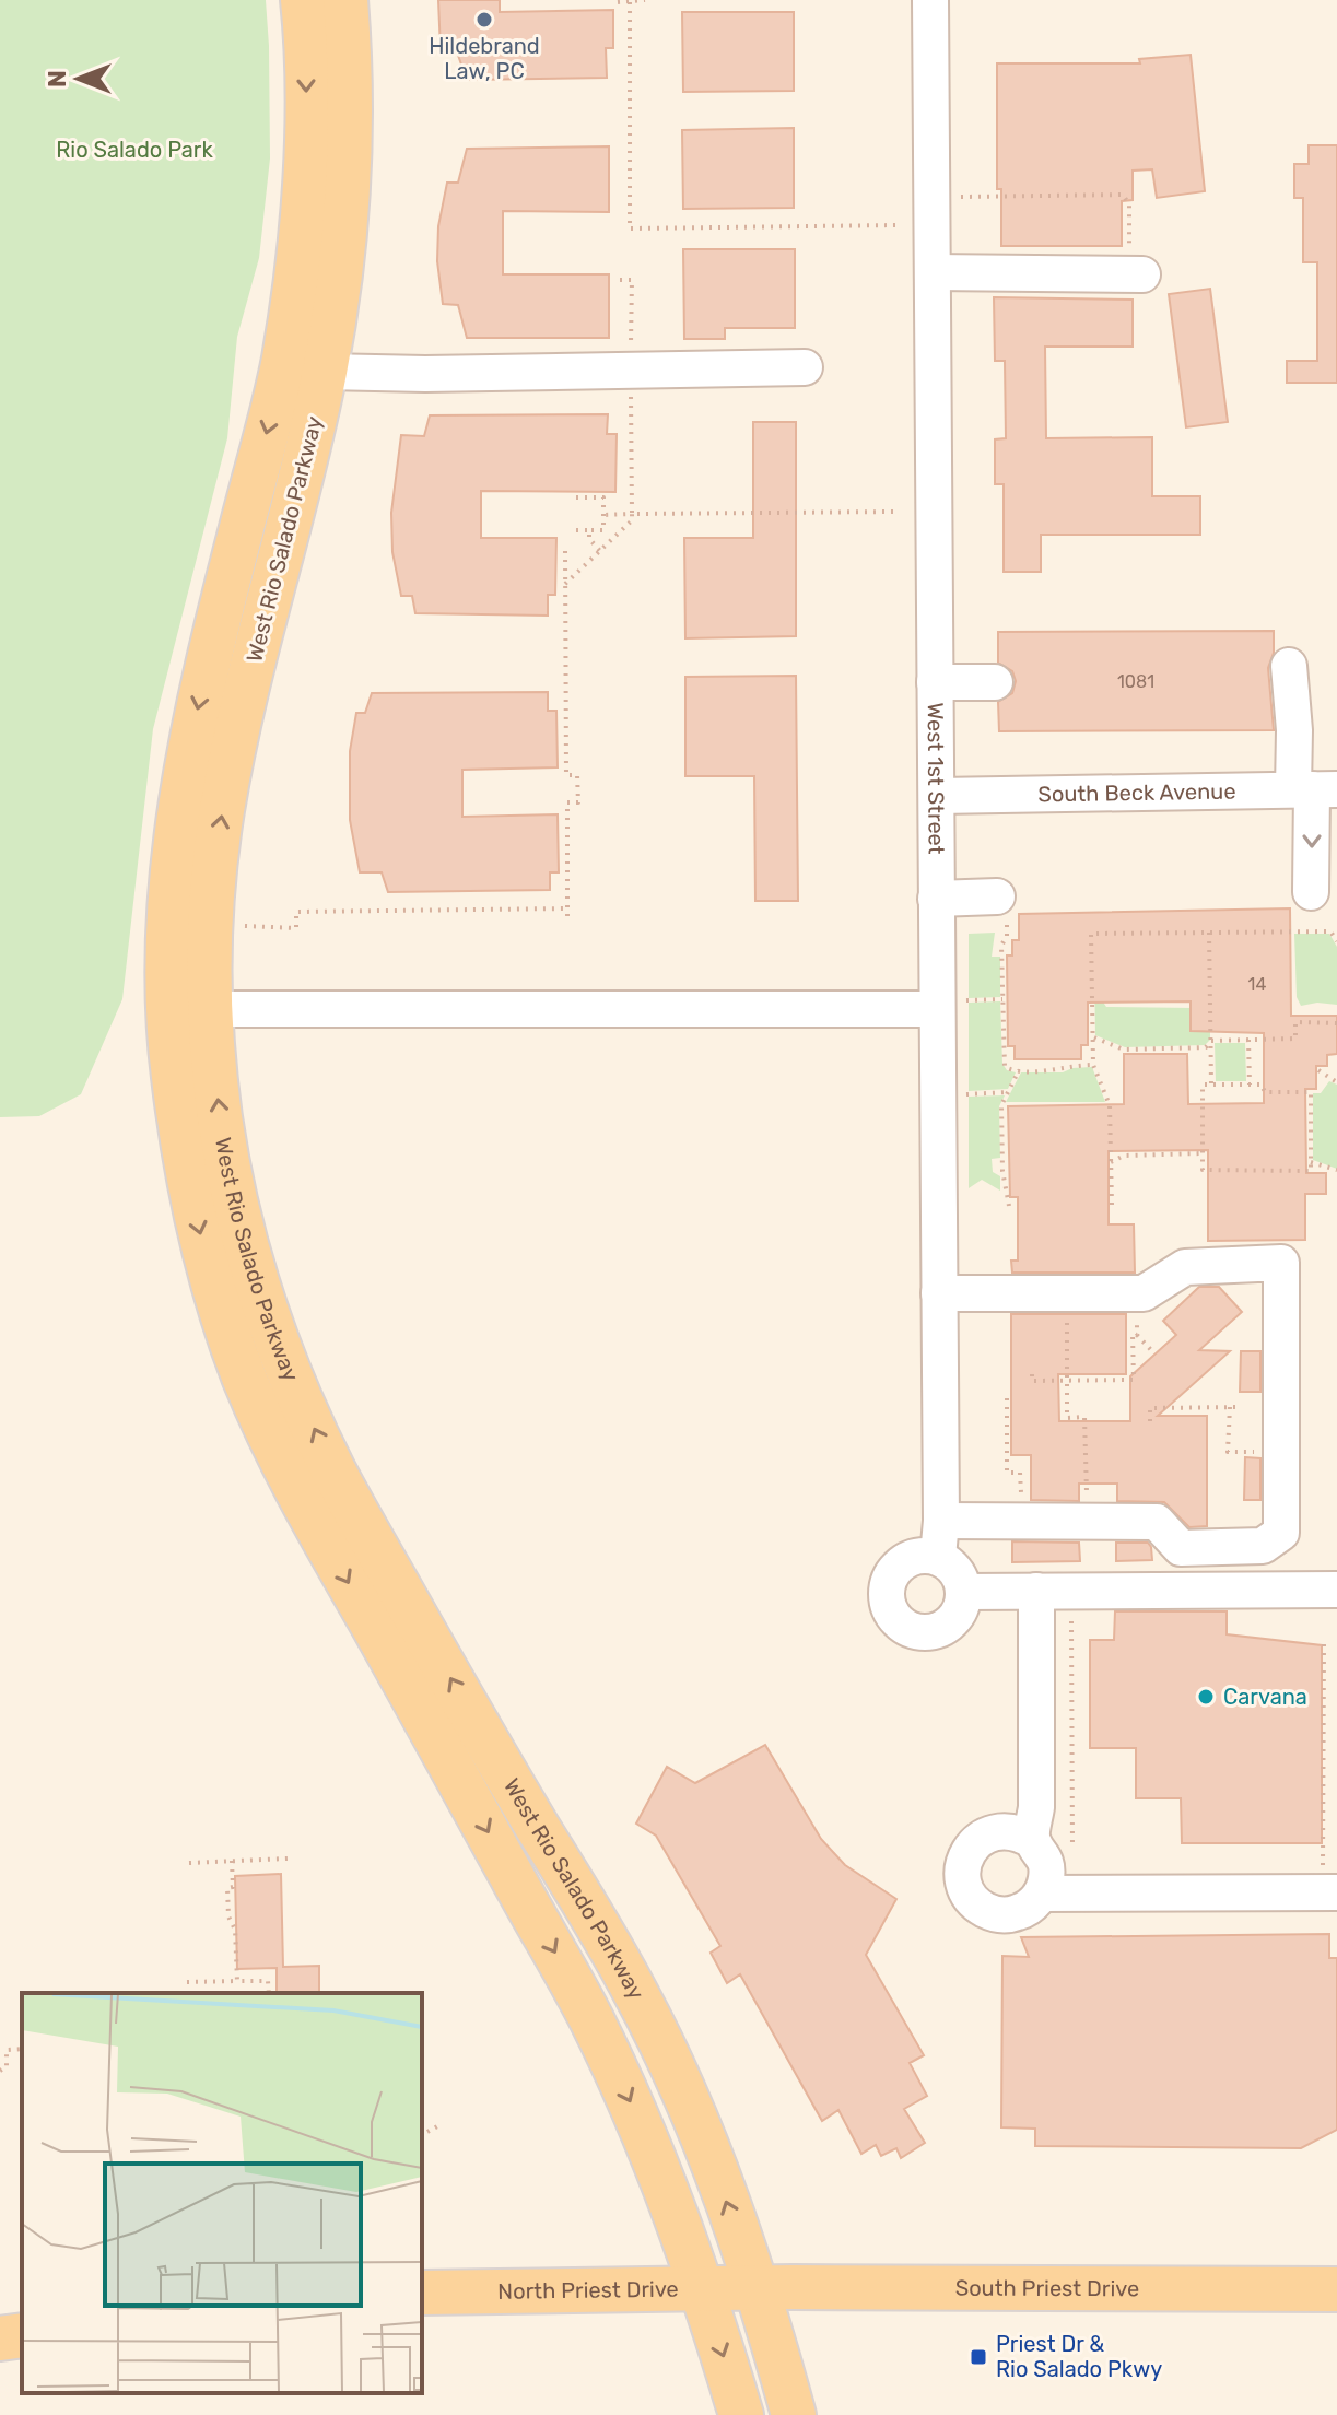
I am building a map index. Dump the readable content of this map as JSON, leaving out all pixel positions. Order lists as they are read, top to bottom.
{
  "streets": {
    "main road": ["West Rio Salado Parkway", "South Priest Drive", "North Priest Drive"],
    "street": ["West 1st Street", "South Beck Avenue"]
  },
  "crossings": [
    ["West Rio Salado Parkway", "South Priest Drive"],
    ["West Rio Salado Parkway", "North Priest Drive"],
    ["West 1st Street", "South Beck Avenue"],
    ["South Priest Drive", "North Priest Drive"]
  ],
  "parks": ["Rio Salado Park"],
  "places": {
    "other": ["Hildebrand Law, PC", "Carvana"],
    "transit": ["Priest Dr & Rio Salado Pkwy"]
  },
  "house_numbers": ["1081", "14"],
  "north": "left"
}
